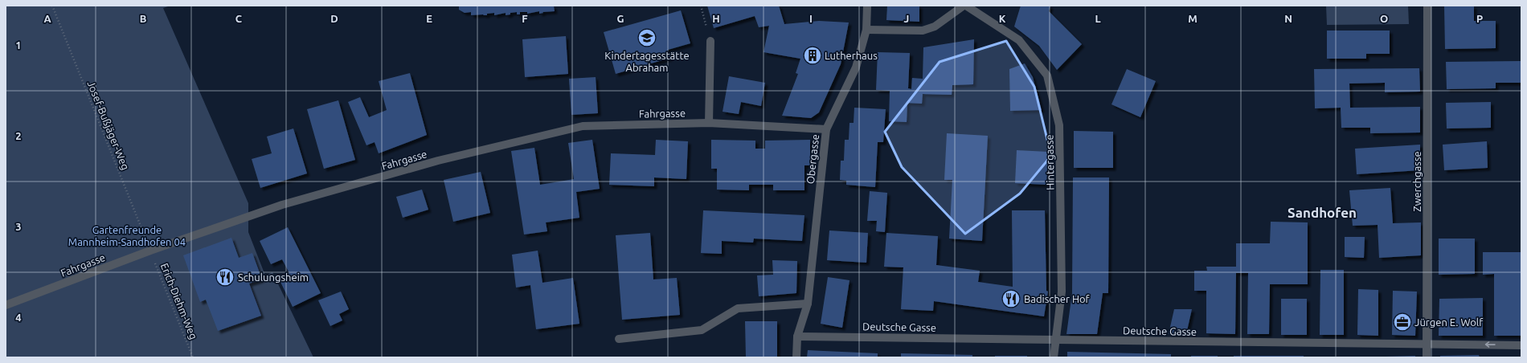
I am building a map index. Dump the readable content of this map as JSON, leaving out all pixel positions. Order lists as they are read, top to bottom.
{
  "streets": {
    "street": [
      "Fahrgasse",
      "Obergasse",
      "Hintergasse",
      "Zwerchgasse",
      "Deutsche Gasse"
    ],
    "path": ["Josef-Bußjäger-Weg", "Erich-Diehm-Weg"]
  },
  "crossings": [
    ["Fahrgasse", "Josef-Bußjäger-Weg"],
    ["Fahrgasse", "Obergasse"],
    ["Fahrgasse", "Erich-Diehm-Weg"],
    ["Josef-Bußjäger-Weg", "Erich-Diehm-Weg"],
    ["Obergasse", "Deutsche Gasse"],
    ["Hintergasse", "Deutsche Gasse"],
    ["Zwerchgasse", "Deutsche Gasse"]
  ],
  "districts": ["Sandhofen"],
  "parks": ["Gartenfreunde Mannheim-Sandhofen 04"],
  "places": {
    "school or university": ["Kindertagesstätte Abraham"],
    "building": ["Lutherhaus"],
    "restaurant": ["Schulungsheim", "Badischer Hof"],
    "office": ["Jürgen E. Wolf"]
  },
  "grid": {
    "columns": [
      "A",
      "B",
      "C",
      "D",
      "E",
      "F",
      "G",
      "H",
      "I",
      "J",
      "K",
      "L",
      "M",
      "N",
      "O",
      "P"
    ],
    "rows": [
      "1",
      "2",
      "3",
      "4"
    ]
  }
}
